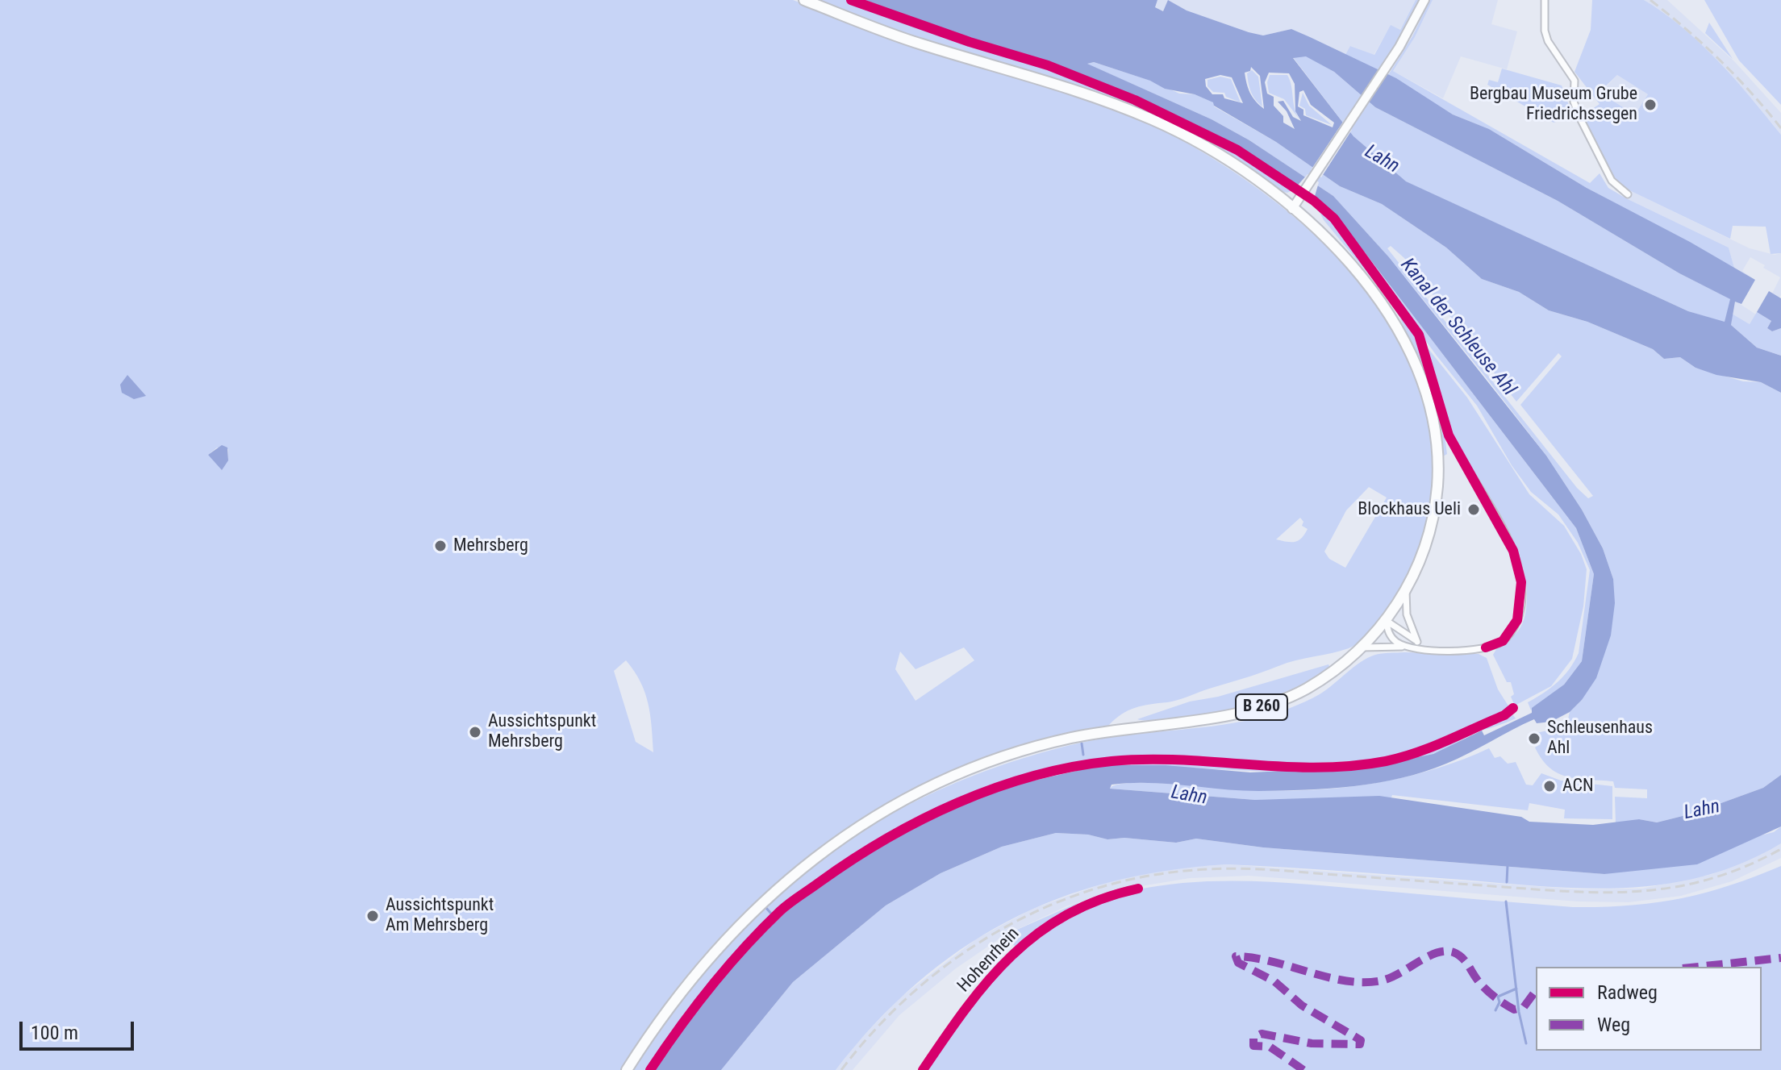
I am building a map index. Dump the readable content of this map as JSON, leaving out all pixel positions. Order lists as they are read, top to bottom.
{
  "streets": {
    "main road": ["B 260"],
    "street": ["Hohenrhein"]
  },
  "water": ["Lahn", "Kanal der Schleuse Ahl"],
  "places": [
    "Bergbau Museum Grube Friedrichssegen",
    "Blockhaus Ueli",
    "Mehrsberg",
    "Aussichtspunkt Mehrsberg",
    "Schleusenhaus Ahl",
    "ACN",
    "Aussichtspunkt Am Mehrsberg"
  ],
  "legend": ["Radweg", "Weg"],
  "scale_bar": "100 m"
}
